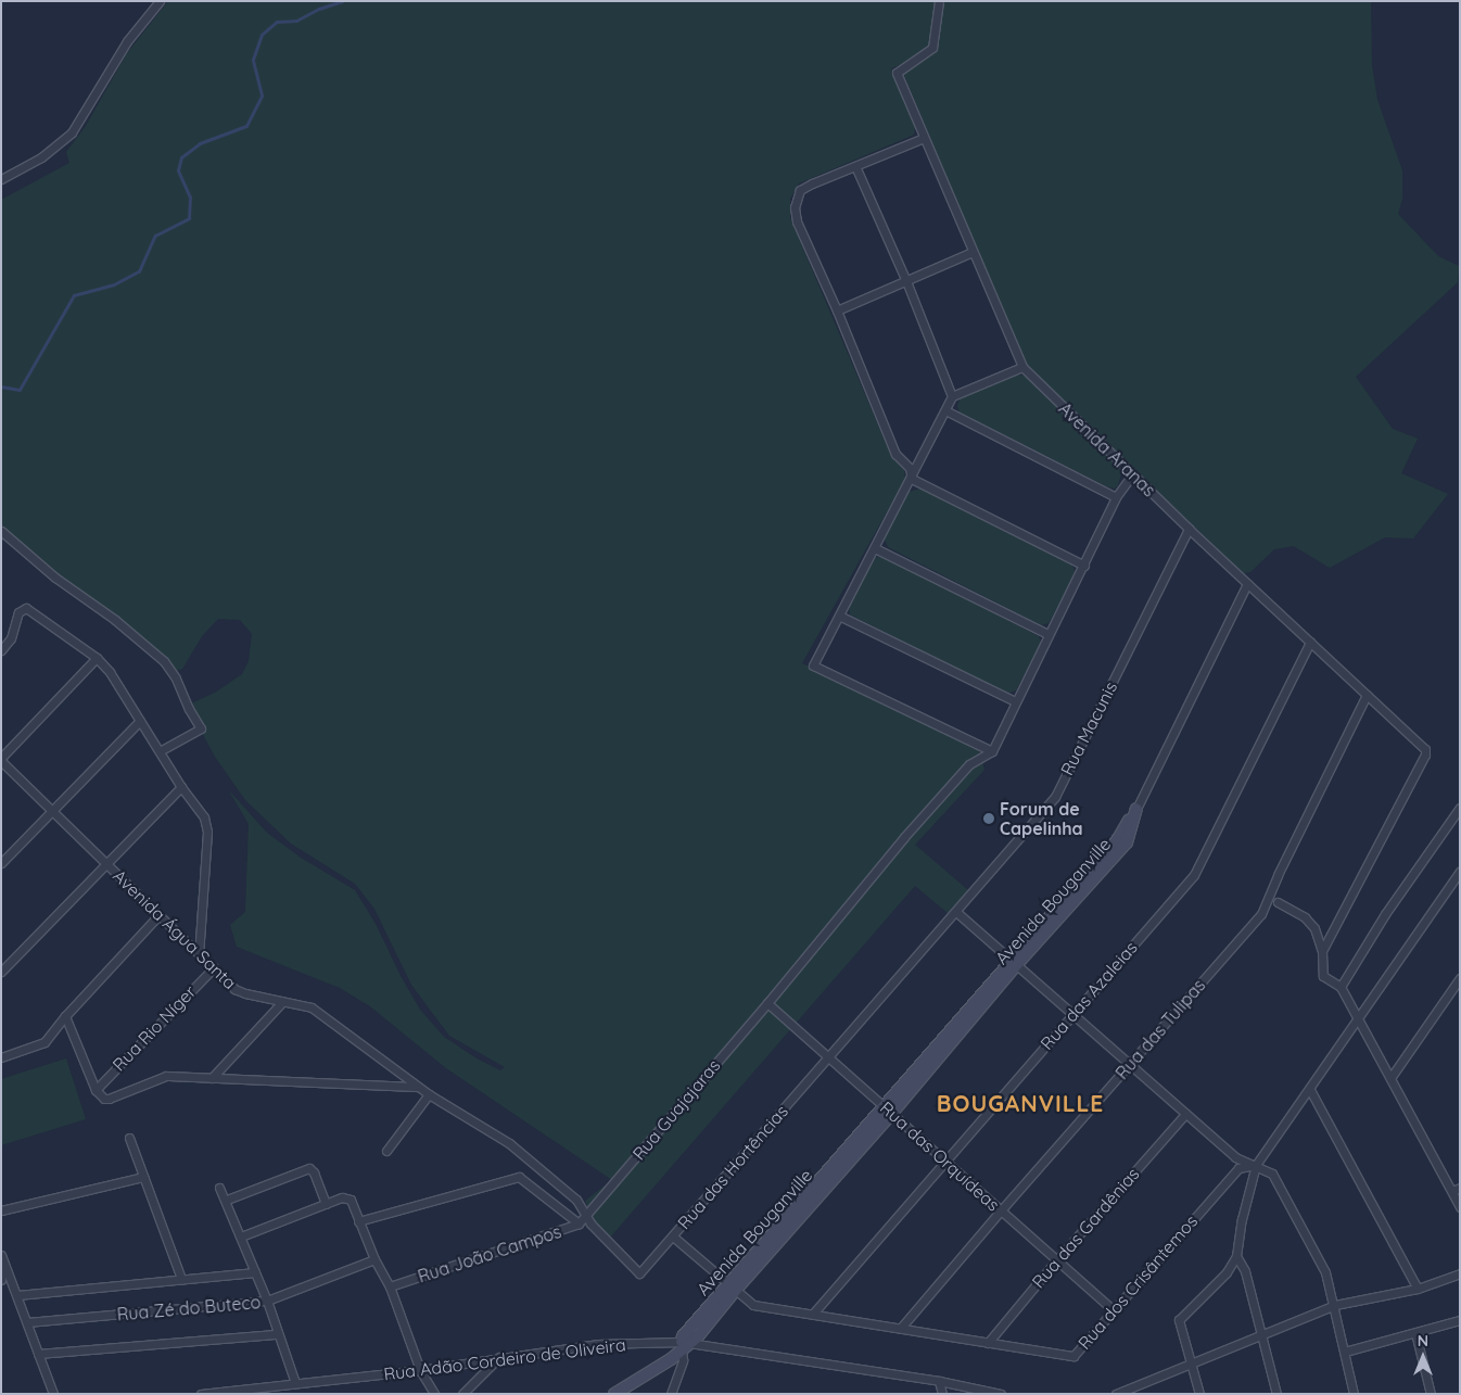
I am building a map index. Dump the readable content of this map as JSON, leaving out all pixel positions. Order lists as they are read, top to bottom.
{
  "streets": {
    "street": [
      "Avenida Aranas",
      "Rua Macunis",
      "Avenida Bouganville",
      "Avenida Água Santa",
      "Rua das Azaleias",
      "Rua Rio Níger",
      "Rua das Tulipas",
      "Rua Guajajaras",
      "Rua das Orquídeas",
      "Rua das Hortências",
      "Rua das Gardênias",
      "Rua João Campos",
      "Rua dos Crisântemos",
      "Rua Zé do Buteco",
      "Rua Adão Cordeiro de Oliveira"
    ]
  },
  "crossings": [
    ["Avenida Aranas", "Rua Macunis"],
    ["Avenida Aranas", "Rua das Azaleias"],
    ["Avenida Aranas", "Rua das Tulipas"],
    ["Rua Macunis", "Rua das Orquídeas"],
    ["Rua Macunis", "Rua das Hortências"],
    ["Avenida Bouganville", "Rua das Orquídeas"],
    ["Avenida Bouganville", "Rua dos Crisântemos"],
    ["Avenida Bouganville", "Rua Adão Cordeiro de Oliveira"],
    ["Avenida Água Santa", "Rua Rio Níger"],
    ["Avenida Água Santa", "Rua Guajajaras"],
    ["Avenida Água Santa", "Rua das Hortências"],
    ["Avenida Água Santa", "Rua João Campos"],
    ["Rua das Azaleias", "Rua das Orquídeas"],
    ["Rua das Azaleias", "Rua dos Crisântemos"],
    ["Rua das Tulipas", "Rua das Orquídeas"],
    ["Rua das Tulipas", "Rua dos Crisântemos"],
    ["Rua Guajajaras", "Rua das Orquídeas"],
    ["Rua Guajajaras", "Rua João Campos"],
    ["Rua das Orquídeas", "Rua das Hortências"],
    ["Rua das Orquídeas", "Rua das Gardênias"],
    ["Rua das Orquídeas", "Rua dos Crisântemos"],
    ["Rua das Hortências", "Rua dos Crisântemos"],
    ["Rua das Gardênias", "Rua dos Crisântemos"]
  ],
  "districts": ["BOUGANVILLE"],
  "places": ["Forum de Capelinha"],
  "north": "top"
}
